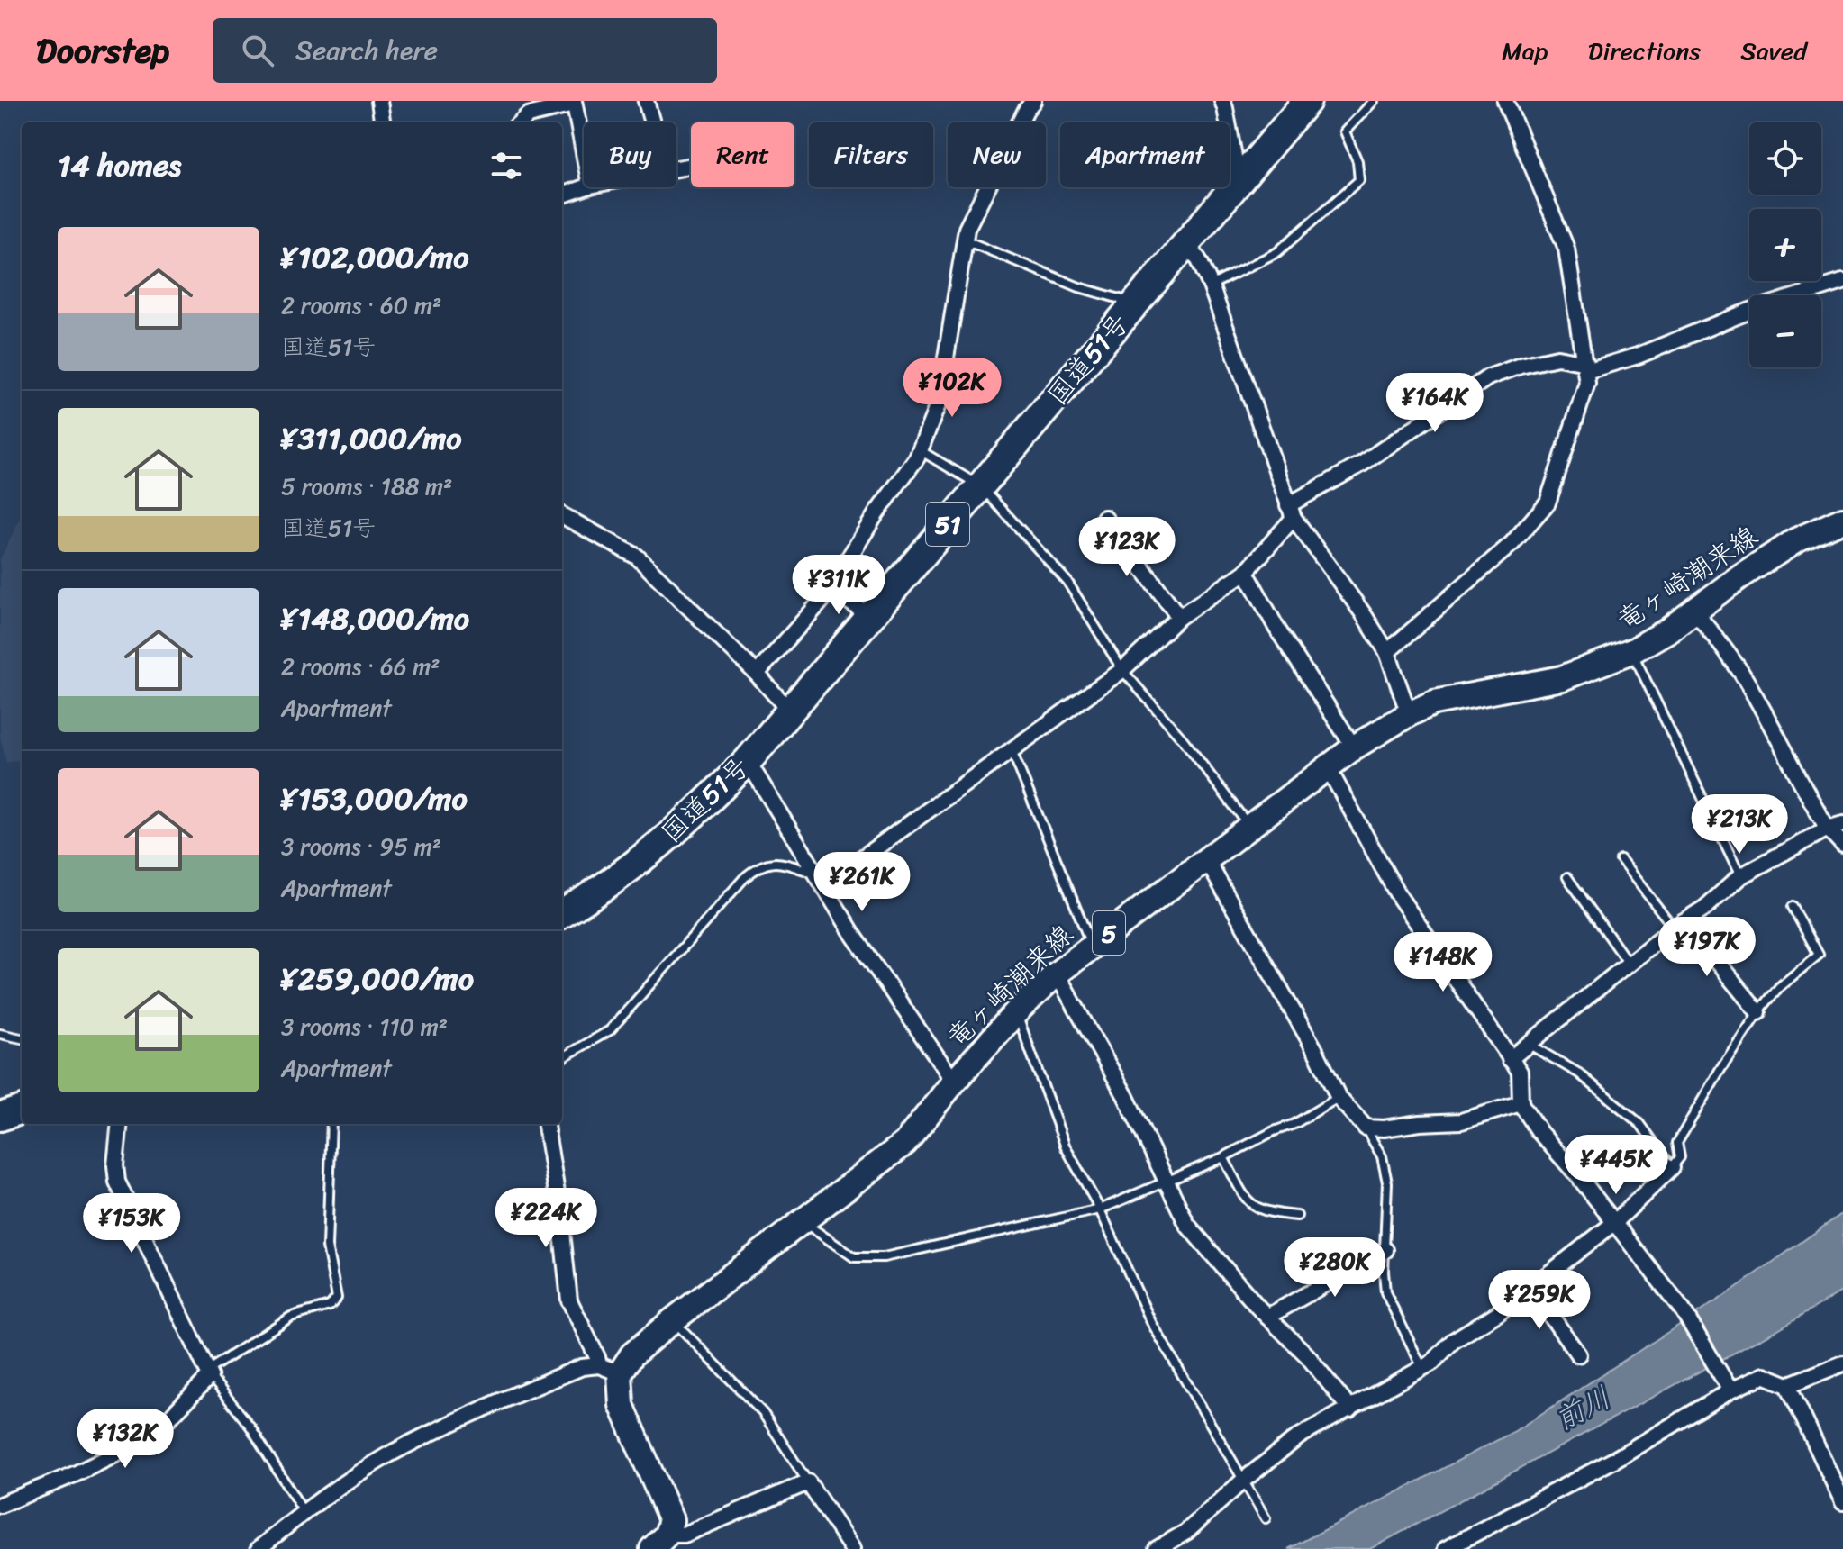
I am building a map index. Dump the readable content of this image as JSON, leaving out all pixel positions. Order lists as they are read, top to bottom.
{
  "streets": {
    "highway": ["国道51号", "51"],
    "main road": ["竜ヶ崎潮来線", "5"]
  },
  "water": ["前川"],
  "page": {
    "header": "Doorstep",
    "search": "Search here",
    "nav": ["Map", "Directions", "Saved"],
    "map_buttons": ["+", "−"],
    "chip": [
      "Buy",
      "Rent",
      "Filters",
      "New",
      "Apartment"
    ],
    "heading": "14 homes",
    "list": [
      {
        "name": "¥102,000/mo",
        "note": "2 rooms · 60 m² · 国道51号"
      },
      {
        "name": "¥311,000/mo",
        "note": "5 rooms · 188 m² · 国道51号"
      },
      {
        "name": "¥148,000/mo",
        "note": "2 rooms · 66 m² · Apartment"
      },
      {
        "name": "¥153,000/mo",
        "note": "3 rooms · 95 m² · Apartment"
      },
      {
        "name": "¥259,000/mo",
        "note": "3 rooms · 110 m² · Apartment"
      }
    ],
    "price": [
      "¥102K",
      "¥164K",
      "¥123K",
      "¥311K",
      "¥213K",
      "¥261K",
      "¥197K",
      "¥148K",
      "¥445K",
      "¥224K",
      "¥153K",
      "¥280K",
      "¥259K",
      "¥132K"
    ]
  }
}
